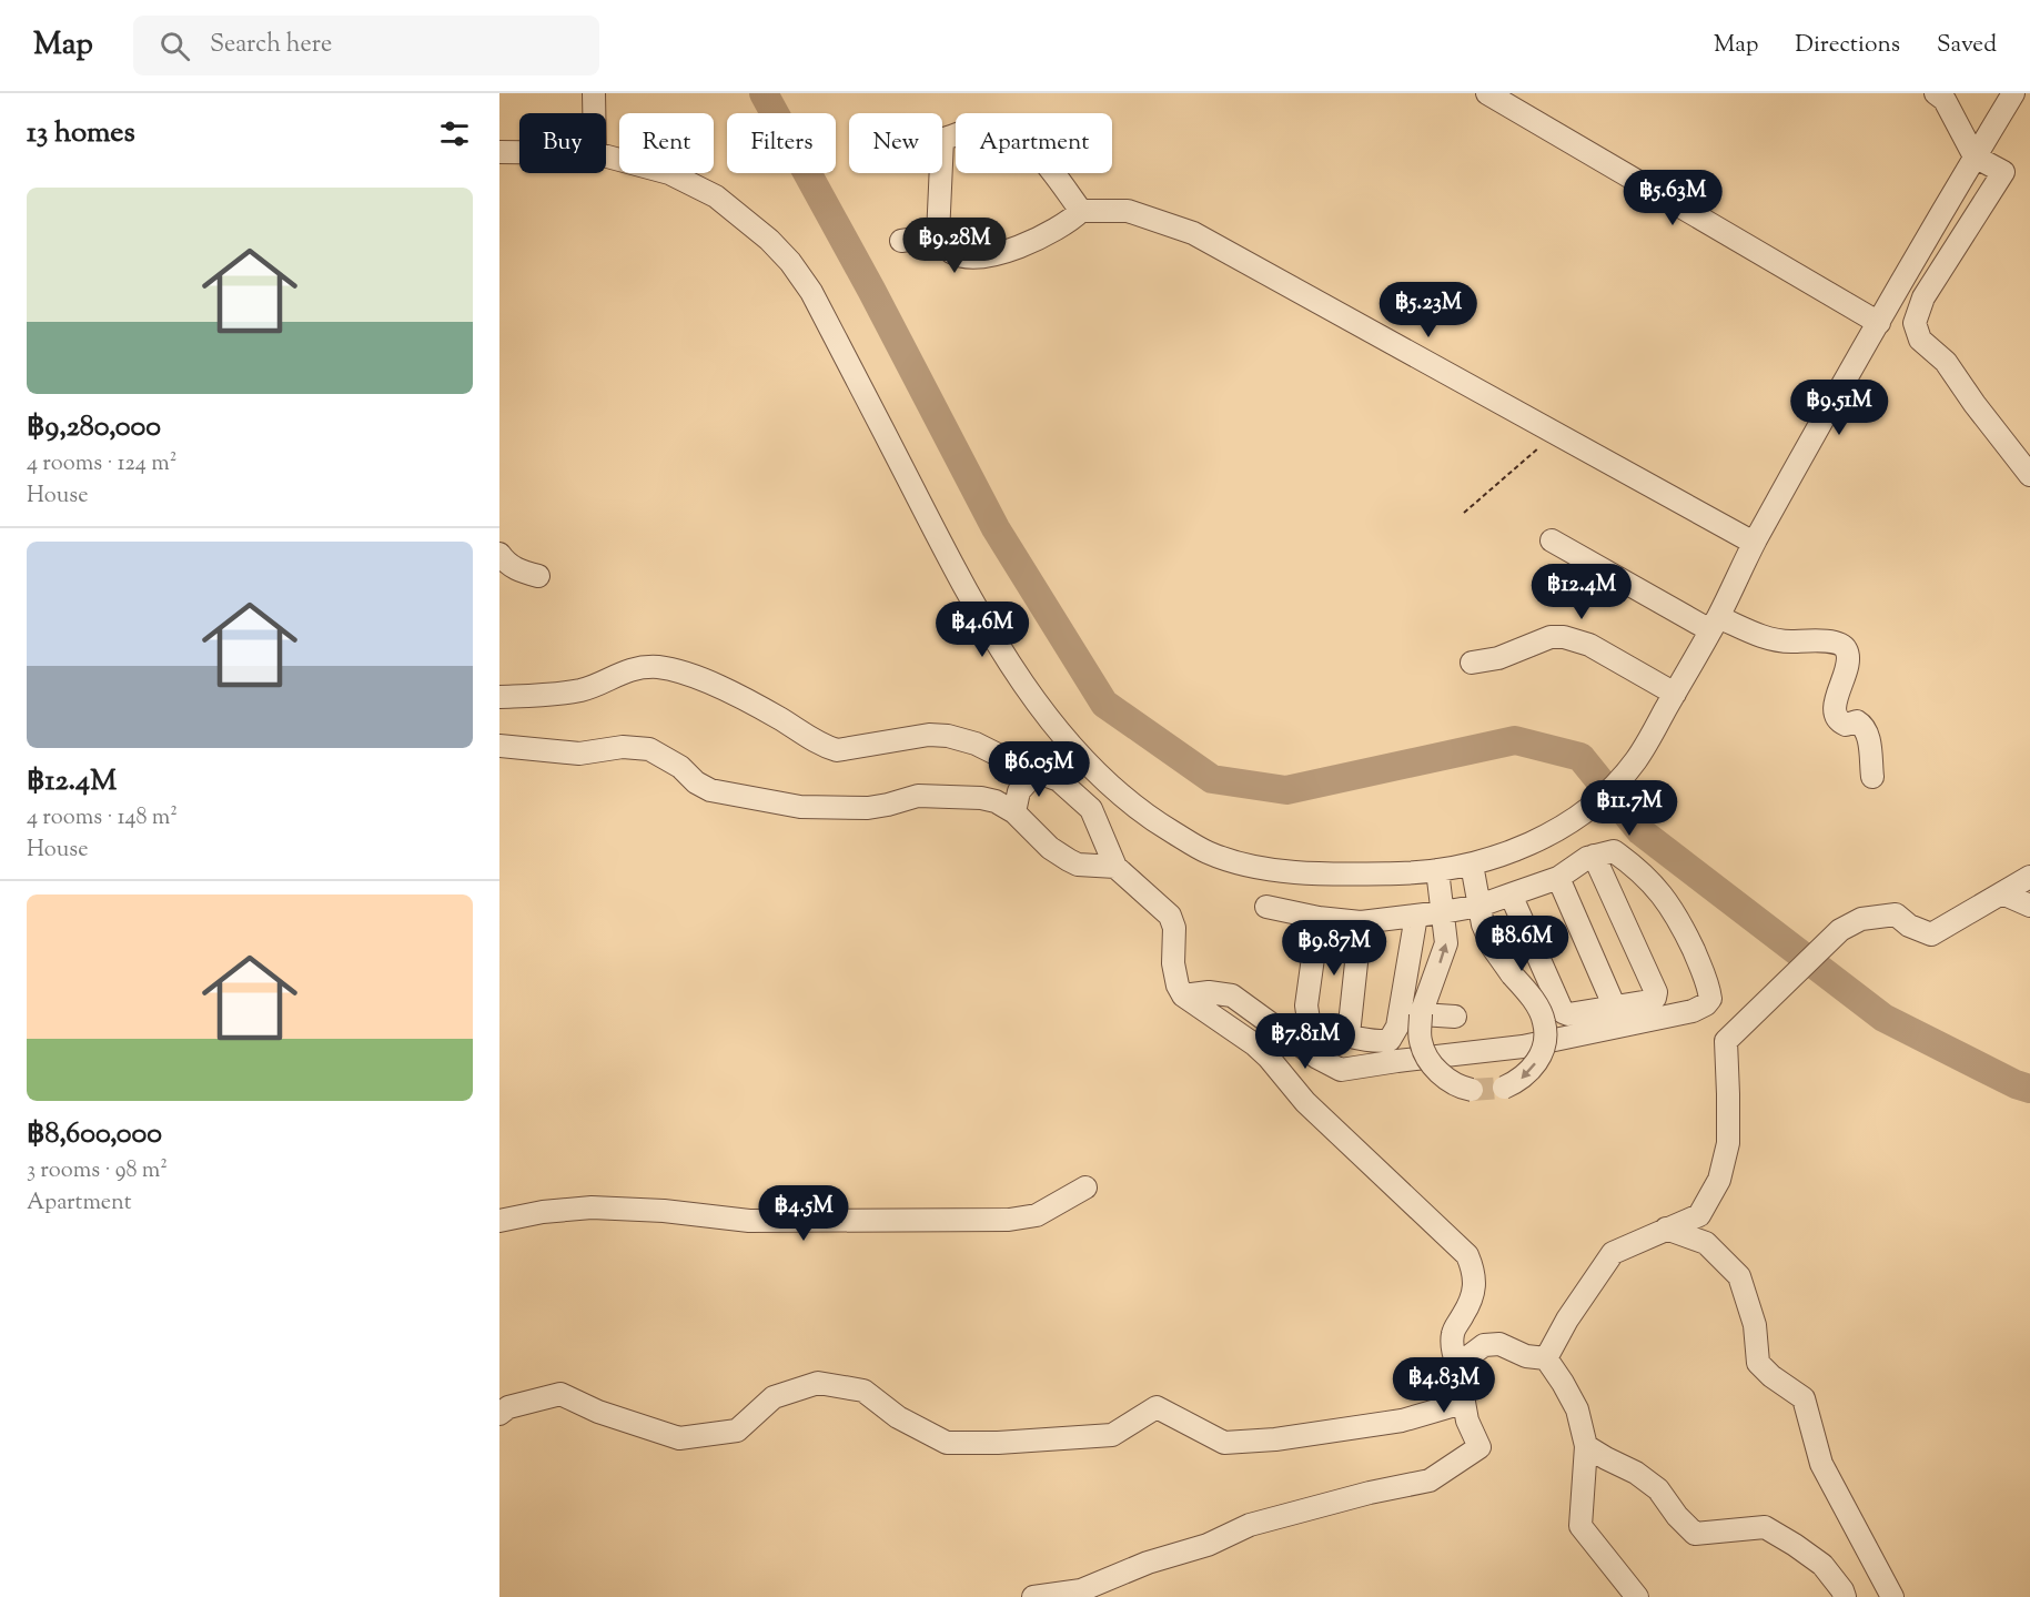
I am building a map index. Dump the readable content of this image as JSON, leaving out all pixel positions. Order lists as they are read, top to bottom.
{
  "page": {
    "header": "Map",
    "search": "Search here",
    "nav": ["Map", "Directions", "Saved"],
    "heading": "13 homes",
    "chip": [
      "Buy",
      "Rent",
      "Filters",
      "New",
      "Apartment"
    ],
    "price": [
      "฿5.63M",
      "฿9.28M",
      "฿5.23M",
      "฿9.51M",
      "฿12.4M",
      "฿4.6M",
      "฿6.05M",
      "฿11.7M",
      "฿8.6M",
      "฿9.87M",
      "฿7.81M",
      "฿4.5M",
      "฿4.83M"
    ],
    "list": [
      {
        "name": "฿9,280,000",
        "note": "4 rooms · 124 m² · House"
      },
      {
        "name": "฿12.4M",
        "note": "4 rooms · 148 m² · House"
      },
      {
        "name": "฿8,600,000",
        "note": "3 rooms · 98 m² · Apartment"
      }
    ]
  }
}
